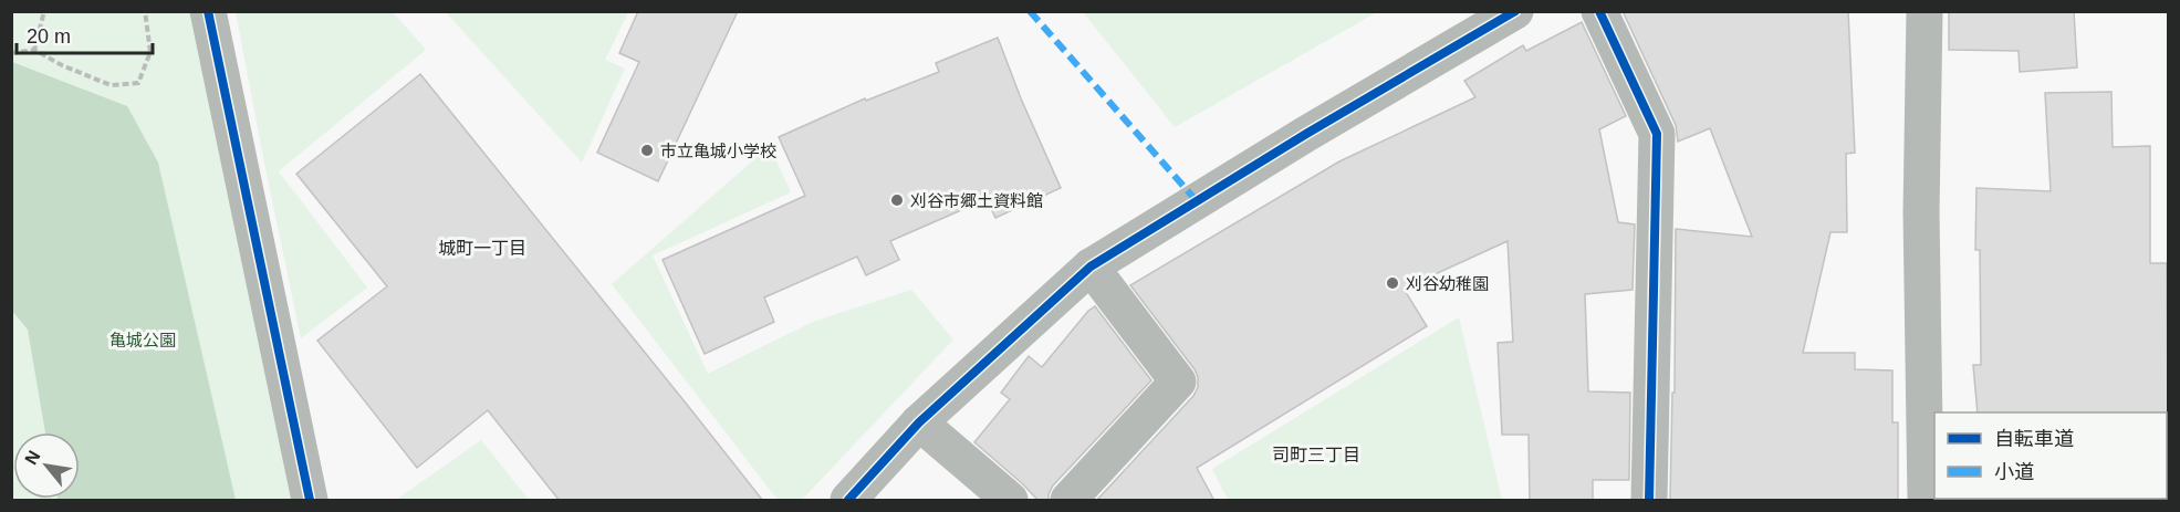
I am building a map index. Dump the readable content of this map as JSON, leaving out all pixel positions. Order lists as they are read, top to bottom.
{
  "districts": ["城町一丁目", "司町三丁目"],
  "parks": ["亀城公園"],
  "places": ["市立亀城小学校", "刈谷市郷土資料館", "刈谷幼稚園"],
  "legend": ["自転車道", "小道"],
  "scale_bar": "20 m",
  "north": "top left"
}
